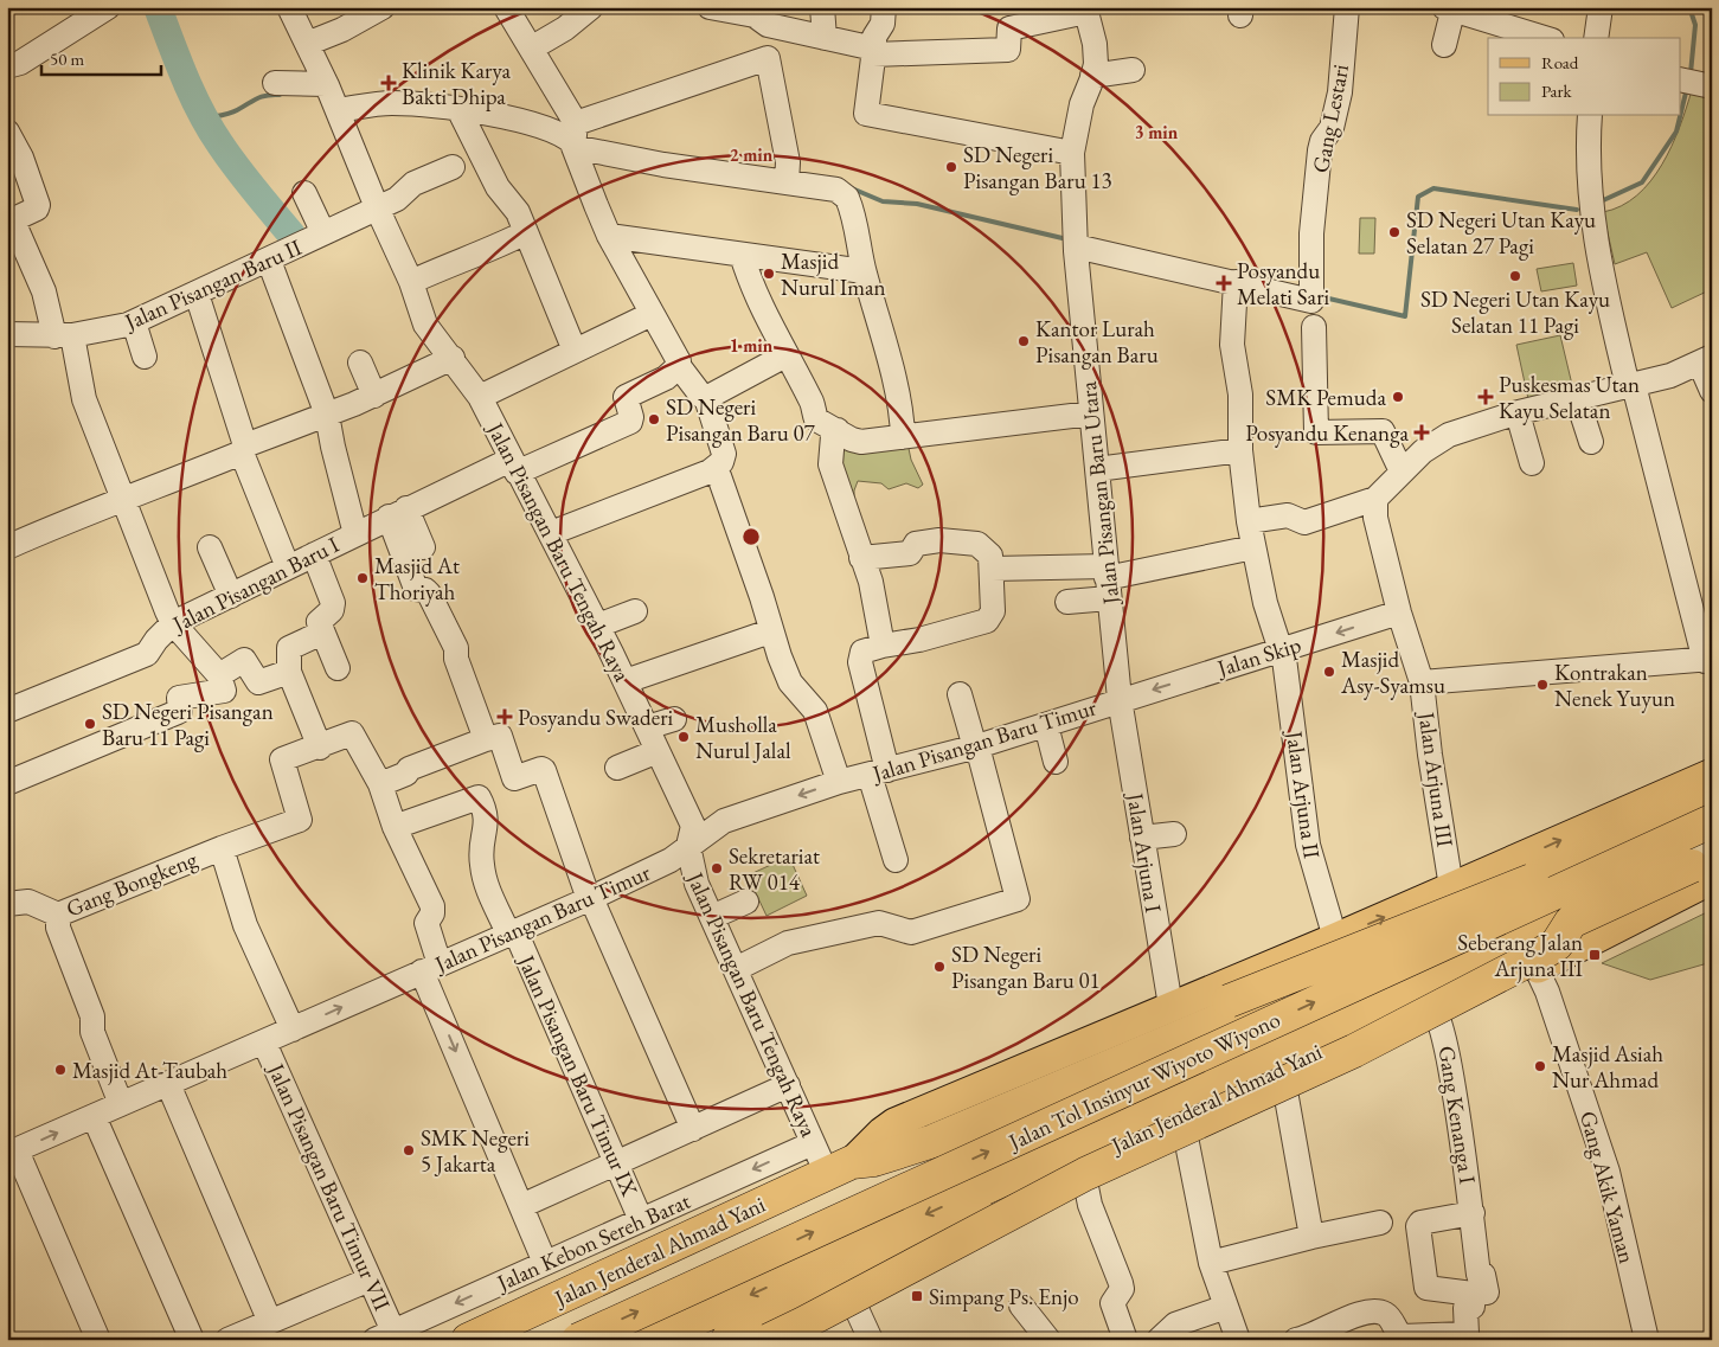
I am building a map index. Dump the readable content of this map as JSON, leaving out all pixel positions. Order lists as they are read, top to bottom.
{
  "streets": {
    "highway": ["Jalan Tol Insinyur Wiyoto Wiyono", "Jalan Jenderal Ahmad Yani"],
    "street": [
      "Gang Lestari",
      "Jalan Pisangan Baru II",
      "Jalan Pisangan Baru Utara",
      "Jalan Pisangan Baru Tengah Raya",
      "Jalan Pisangan Baru I",
      "Jalan Skip",
      "Jalan Pisangan Baru Timur",
      "Jalan Arjuna III",
      "Jalan Arjuna II",
      "Jalan Arjuna I",
      "Gang Bongkeng",
      "Jalan Pisangan Baru Timur IX",
      "Gang Kenanga I",
      "Jalan Pisangan Baru Timur VII",
      "Gang Akik Yaman",
      "Jalan Kebon Sereh Barat"
    ]
  },
  "crossings": [
    ["Gang Lestari", "Jalan Arjuna II"],
    ["Jalan Pisangan Baru II", "Jalan Pisangan Baru Tengah Raya"],
    ["Jalan Pisangan Baru Utara", "Jalan Skip"],
    ["Jalan Pisangan Baru Utara", "Jalan Pisangan Baru Timur"],
    ["Jalan Pisangan Baru Utara", "Jalan Arjuna I"],
    ["Jalan Pisangan Baru Tengah Raya", "Jalan Pisangan Baru I"],
    ["Jalan Pisangan Baru Tengah Raya", "Jalan Pisangan Baru Timur"],
    ["Jalan Pisangan Baru Tengah Raya", "Jalan Jenderal Ahmad Yani"],
    ["Jalan Pisangan Baru Tengah Raya", "Jalan Kebon Sereh Barat"],
    ["Jalan Skip", "Jalan Pisangan Baru Timur"],
    ["Jalan Skip", "Jalan Arjuna III"],
    ["Jalan Skip", "Jalan Arjuna II"],
    ["Jalan Skip", "Jalan Arjuna I"],
    ["Jalan Pisangan Baru Timur", "Jalan Arjuna I"],
    ["Jalan Pisangan Baru Timur", "Jalan Pisangan Baru Timur IX"],
    ["Jalan Pisangan Baru Timur", "Jalan Pisangan Baru Timur VII"],
    ["Jalan Arjuna III", "Jalan Jenderal Ahmad Yani"],
    ["Jalan Arjuna II", "Jalan Jenderal Ahmad Yani"],
    ["Jalan Arjuna I", "Jalan Jenderal Ahmad Yani"],
    ["Jalan Pisangan Baru Timur IX", "Jalan Kebon Sereh Barat"],
    ["Jalan Tol Insinyur Wiyoto Wiyono", "Jalan Jenderal Ahmad Yani"],
    ["Jalan Jenderal Ahmad Yani", "Gang Kenanga I"],
    ["Jalan Jenderal Ahmad Yani", "Gang Akik Yaman"],
    ["Jalan Pisangan Baru Timur VII", "Jalan Kebon Sereh Barat"]
  ],
  "places": {
    "health": [
      "Klinik Karya Bakti Dhipa",
      "Posyandu Melati Sari",
      "Puskesmas Utan Kayu Selatan",
      "Posyandu Kenanga",
      "Posyandu Swaderi"
    ],
    "other": [
      "SD Negeri Pisangan Baru 13",
      "SD Negeri Utan Kayu Selatan 27 Pagi",
      "Masjid Nurul Iman",
      "SD Negeri Utan Kayu Selatan 11 Pagi",
      "Kantor Lurah Pisangan Baru",
      "SMK Pemuda",
      "SD Negeri Pisangan Baru 07",
      "Masjid At Thoriyah",
      "Masjid Asy-Syamsu",
      "Kontrakan Nenek Yuyun",
      "SD Negeri Pisangan Baru 11 Pagi",
      "Musholla Nurul Jalal",
      "Sekretariat RW 014",
      "SD Negeri Pisangan Baru 01",
      "Masjid Asiah Nur Ahmad",
      "Masjid At-Taubah",
      "SMK Negeri 5 Jakarta"
    ],
    "transit": ["Seberang Jalan Arjuna III", "Simpang Ps. Enjo"]
  },
  "legend": ["Road", "Park"],
  "scale_bar": "50 m",
  "rings": ["3 min", "2 min", "1 min"]
}
